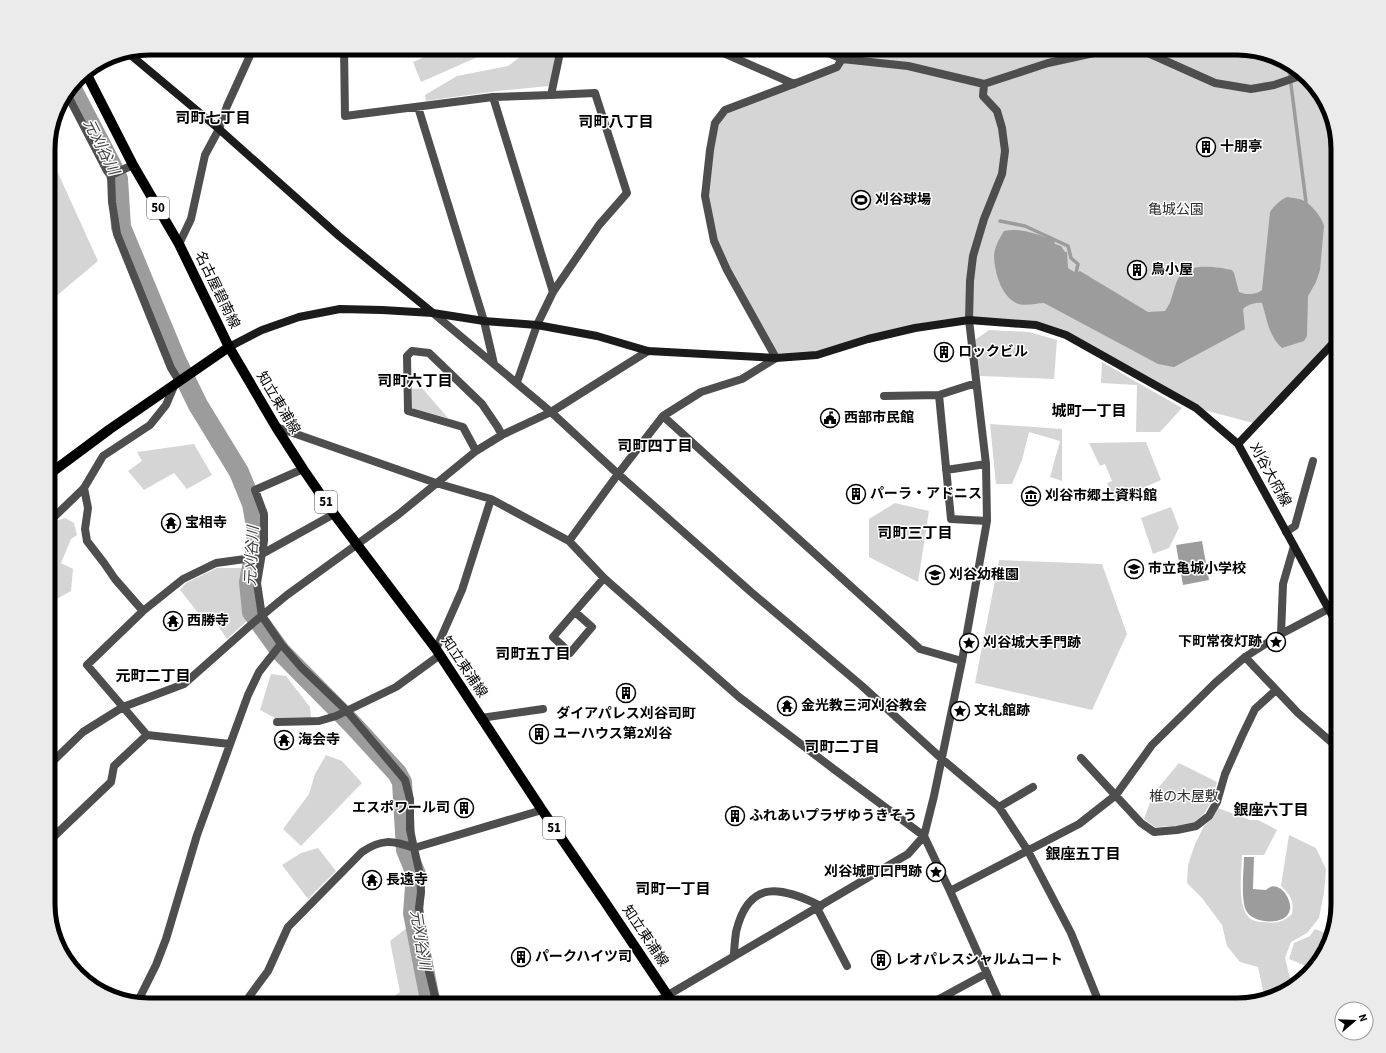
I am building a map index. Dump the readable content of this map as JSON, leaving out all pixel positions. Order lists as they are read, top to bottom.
{
  "streets": {
    "main road": [
      "50",
      "名古屋碧南線",
      "知立東浦線",
      "51"
    ],
    "street": ["刈谷大府線"]
  },
  "crossings": [
    ["名古屋碧南線", "知立東浦線"]
  ],
  "districts": [
    "司町七丁目",
    "司町八丁目",
    "司町六丁目",
    "城町一丁目",
    "司町四丁目",
    "司町三丁目",
    "司町五丁目",
    "元町二丁目",
    "司町二丁目",
    "銀座六丁目",
    "銀座五丁目",
    "司町一丁目"
  ],
  "water": ["元刈谷川"],
  "parks": ["亀城公園", "椎の木屋敷"],
  "places": {
    "building": [
      "十朋亭",
      "鳥小屋",
      "ロックビル",
      "パーラ・アドニス",
      "ダイアパレス刈谷司町",
      "ユーハウス第2刈谷",
      "エスポワール司",
      "ふれあいプラザゆうきそう",
      "パークハイツ司",
      "レオパレスシャルムコート"
    ],
    "sports": ["刈谷球場"],
    "public building": ["西部市民館"],
    "museum": ["刈谷市郷土資料館"],
    "temple": [
      "宝相寺",
      "西勝寺",
      "金光教三河刈谷教会",
      "海会寺",
      "長遠寺"
    ],
    "school or university": ["市立亀城小学校", "刈谷幼稚園"],
    "place": [
      "下町常夜灯跡",
      "刈谷城大手門跡",
      "文礼館跡",
      "刈谷城町口門跡"
    ]
  },
  "north": "right"
}
